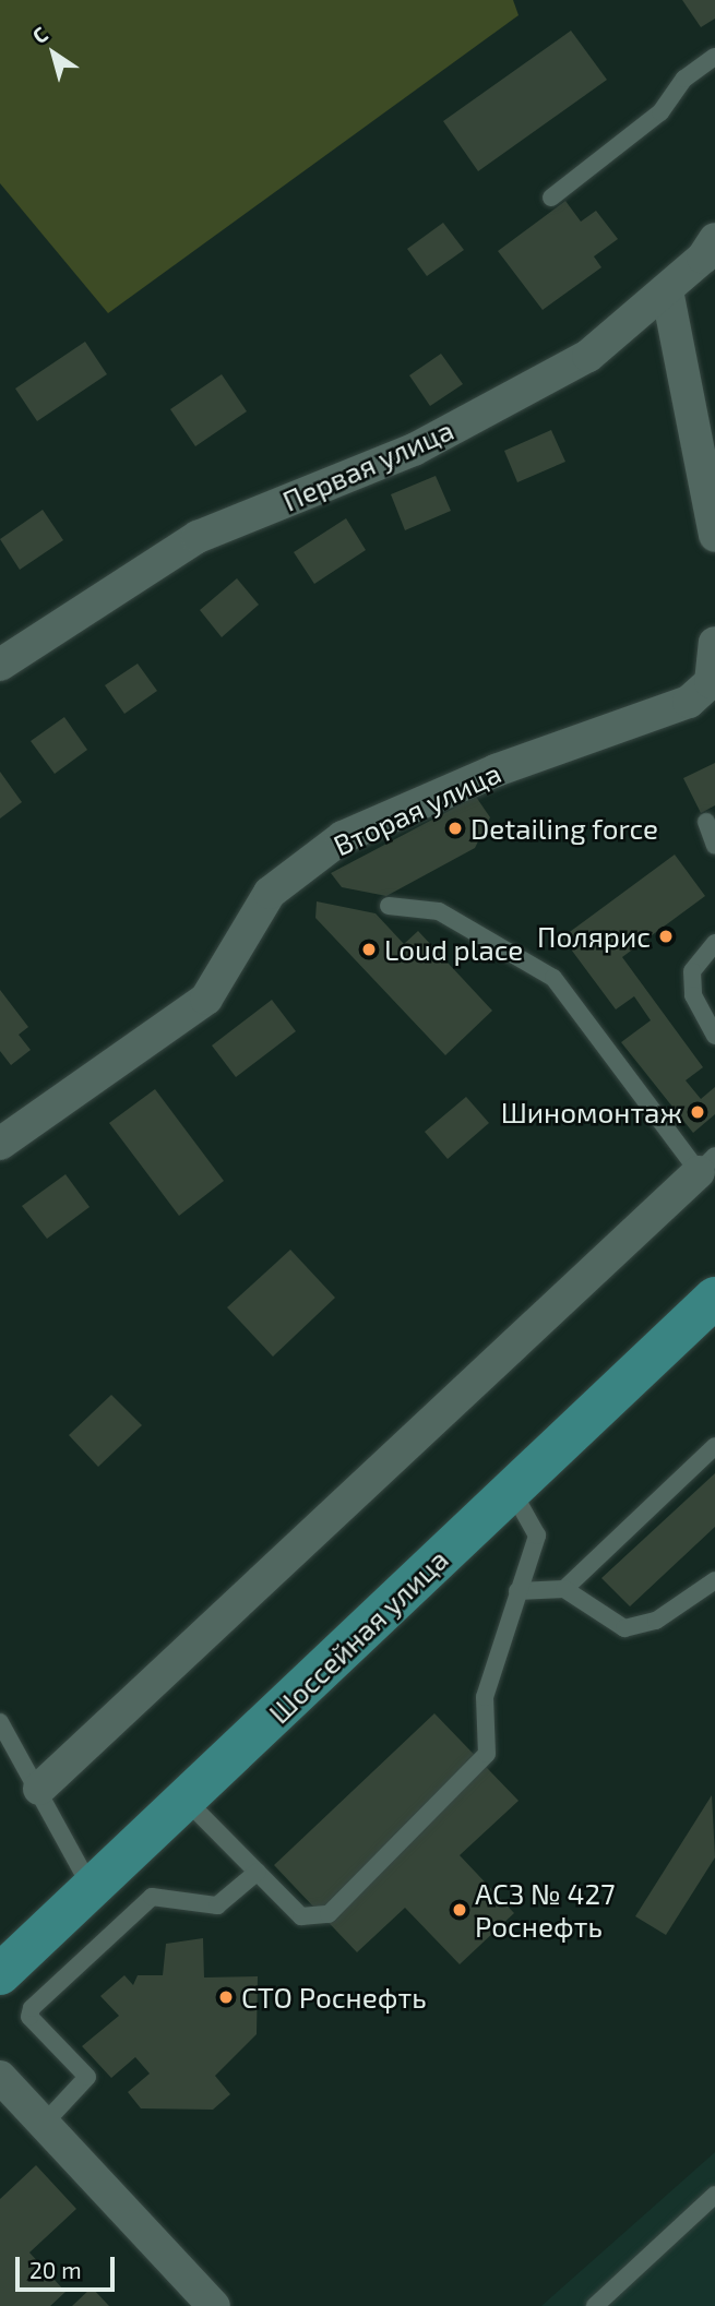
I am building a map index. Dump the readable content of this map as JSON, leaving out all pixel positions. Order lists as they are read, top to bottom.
{
  "streets": {
    "main road": ["Шоссейная улица"],
    "street": ["Первая улица", "Вторая улица"]
  },
  "places": [
    "Detailing force",
    "Полярис",
    "Loud place",
    "Шиномонтаж",
    "АСЗ № 427 Роснефть",
    "СТО Роснефть"
  ],
  "scale_bar": "20 m",
  "north": "top left"
}
